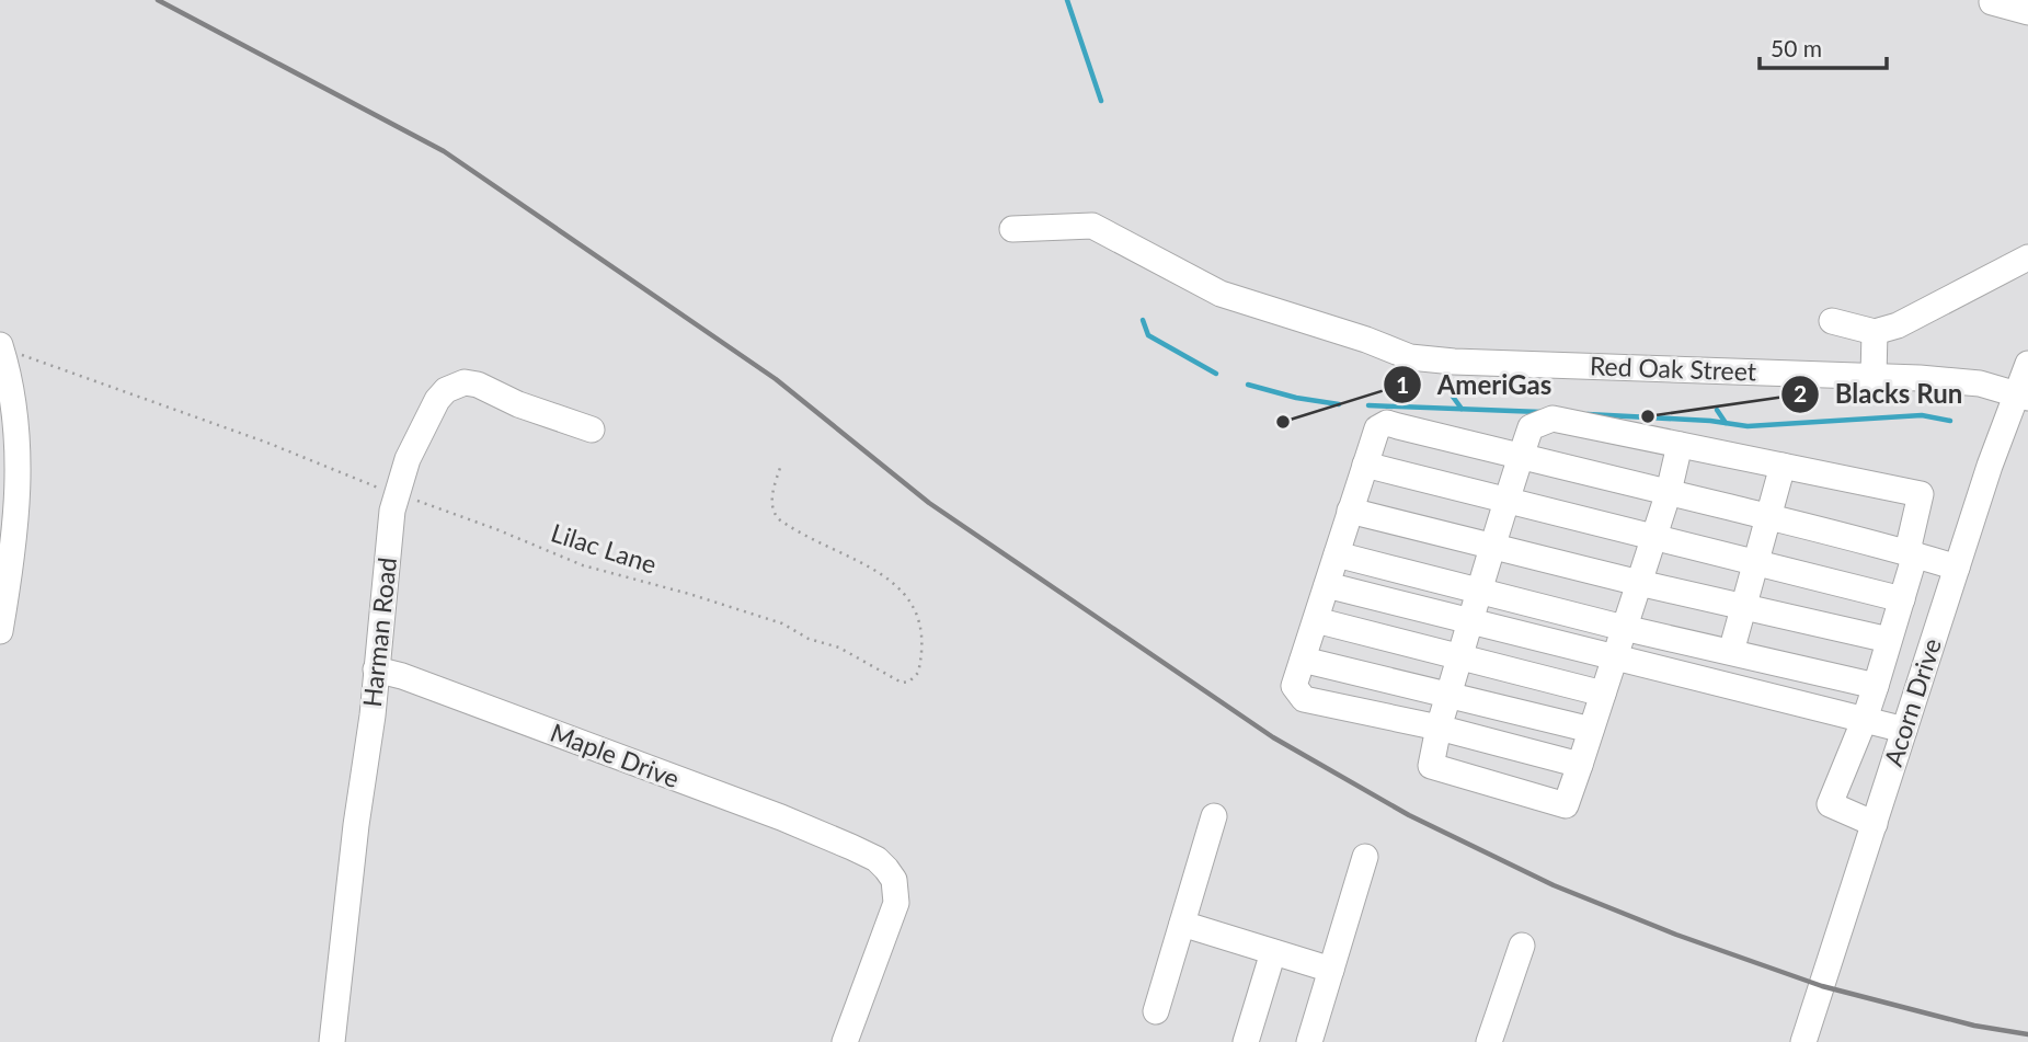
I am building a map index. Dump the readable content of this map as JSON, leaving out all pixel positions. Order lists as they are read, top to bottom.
{
  "streets": {
    "street": [
      "Red Oak Street",
      "Harman Road",
      "Acorn Drive",
      "Maple Drive"
    ],
    "path": ["Lilac Lane"]
  },
  "crossings": [
    ["Red Oak Street", "Acorn Drive"],
    ["Lilac Lane", "Harman Road"],
    ["Harman Road", "Maple Drive"]
  ],
  "places": ["Blacks Run", "AmeriGas"],
  "scale_bar": "50 m"
}
